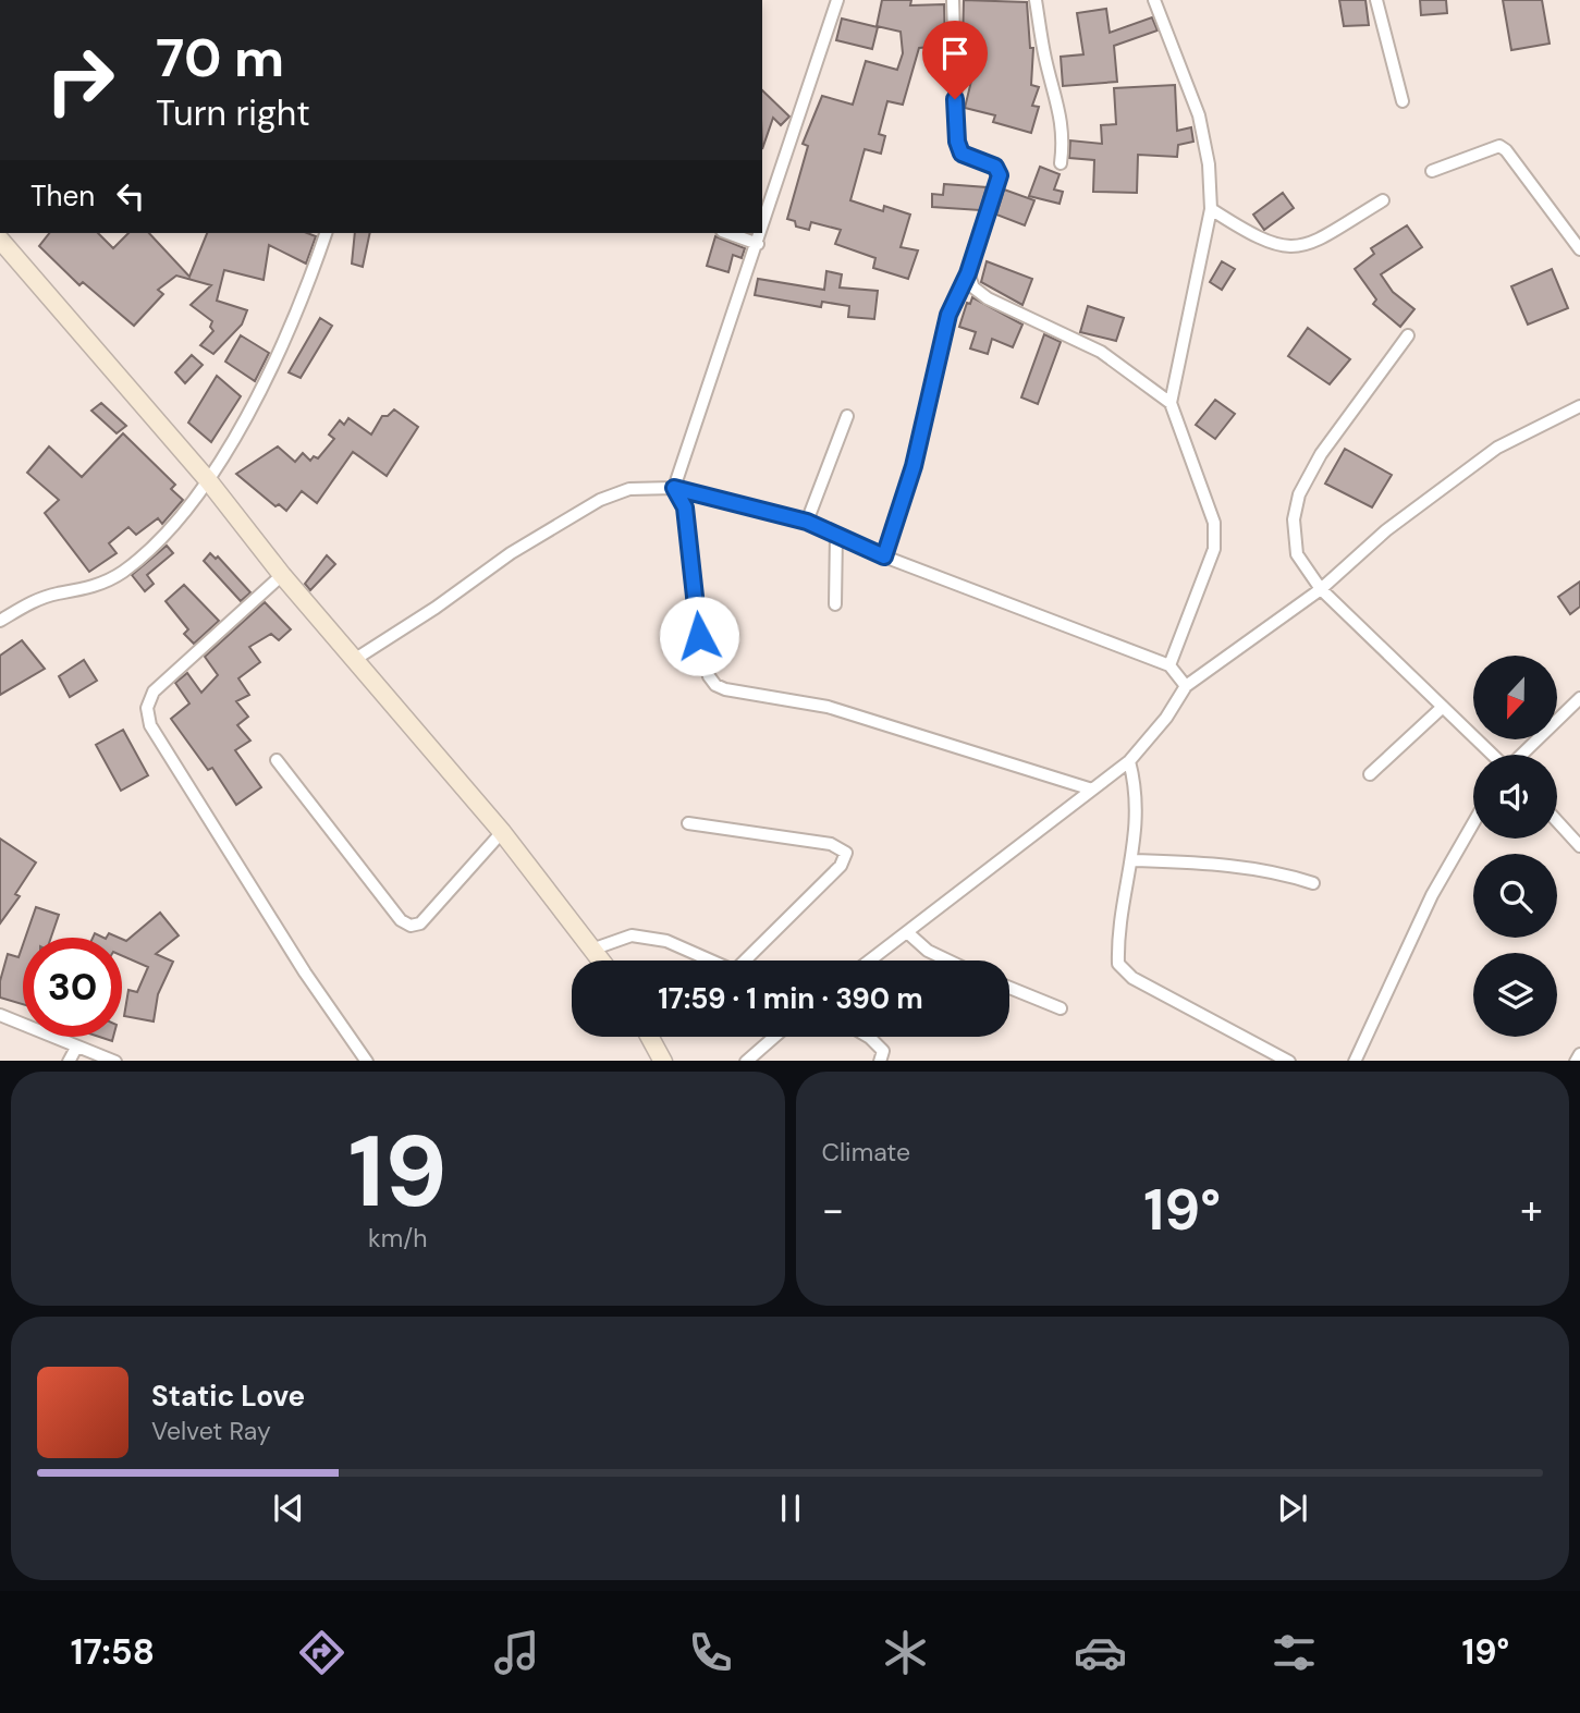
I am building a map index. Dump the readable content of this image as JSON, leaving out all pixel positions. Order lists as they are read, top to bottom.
{
  "north": "bottom",
  "page": {
    "turn": ["70 m", "Turn right"],
    "then": "Then",
    "limit": "30",
    "trip": "17:59 · 1 min · 390 m",
    "tile": [
      ["19", "km/h"],
      "Climate"
    ],
    "heat": ["−", "19°", "+"],
    "song": ["Static Love", "Velvet Ray"],
    "tabs": ["17:58", "19°"]
  }
}
